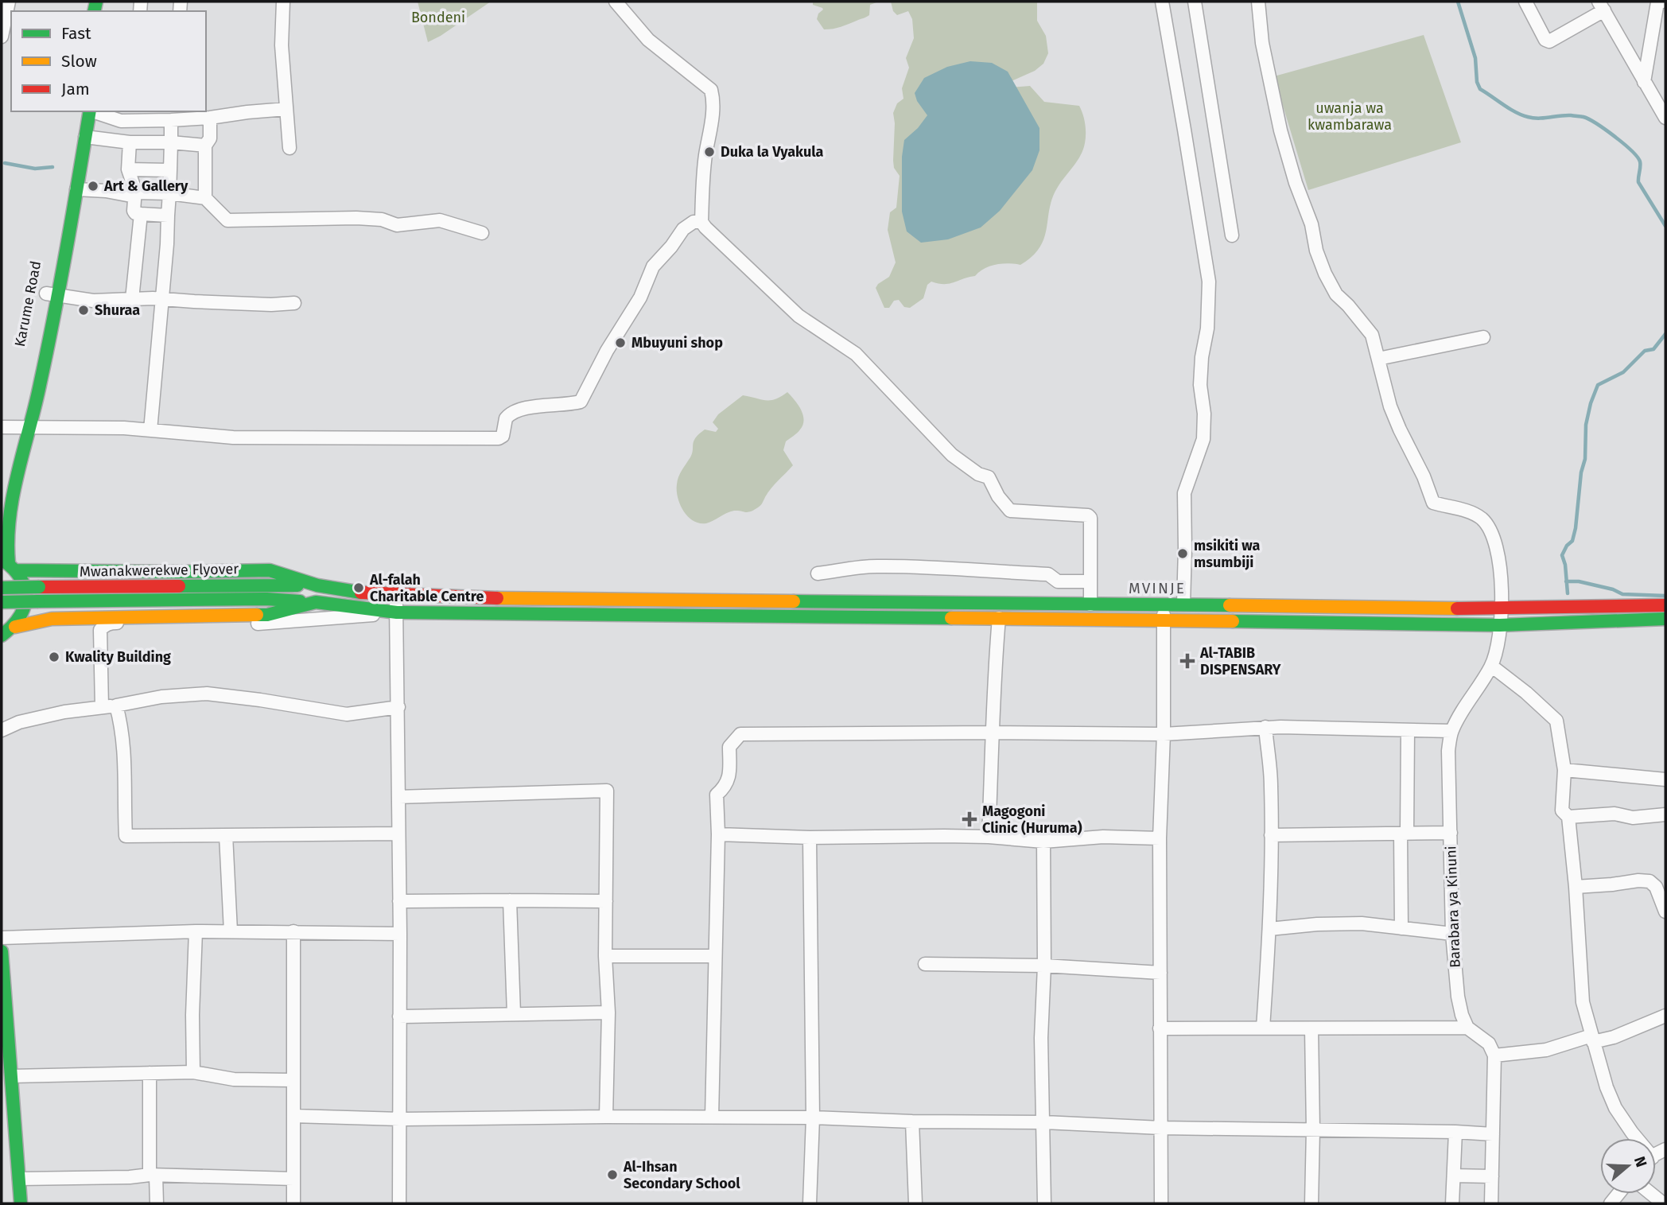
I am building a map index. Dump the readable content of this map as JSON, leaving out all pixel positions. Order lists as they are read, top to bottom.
{
  "streets": {
    "main road": ["Karume Road", "Mwanakwerekwe Flyover"],
    "street": ["Barabara ya Kinuni"]
  },
  "districts": ["MVINJE"],
  "parks": ["Bondeni", "uwanja wa kwambarawa"],
  "places": {
    "other": [
      "Duka la Vyakula",
      "Art & Gallery",
      "Shuraa",
      "Mbuyuni shop",
      "msikiti wa msumbiji",
      "Al-falah Charitable Centre",
      "Kwality Building",
      "Al-Ihsan Secondary School"
    ],
    "health": ["Al-TABIB DISPENSARY", "Magogoni Clinic (Huruma)"]
  },
  "legend": ["Fast", "Slow", "Jam"],
  "north": "right"
}
